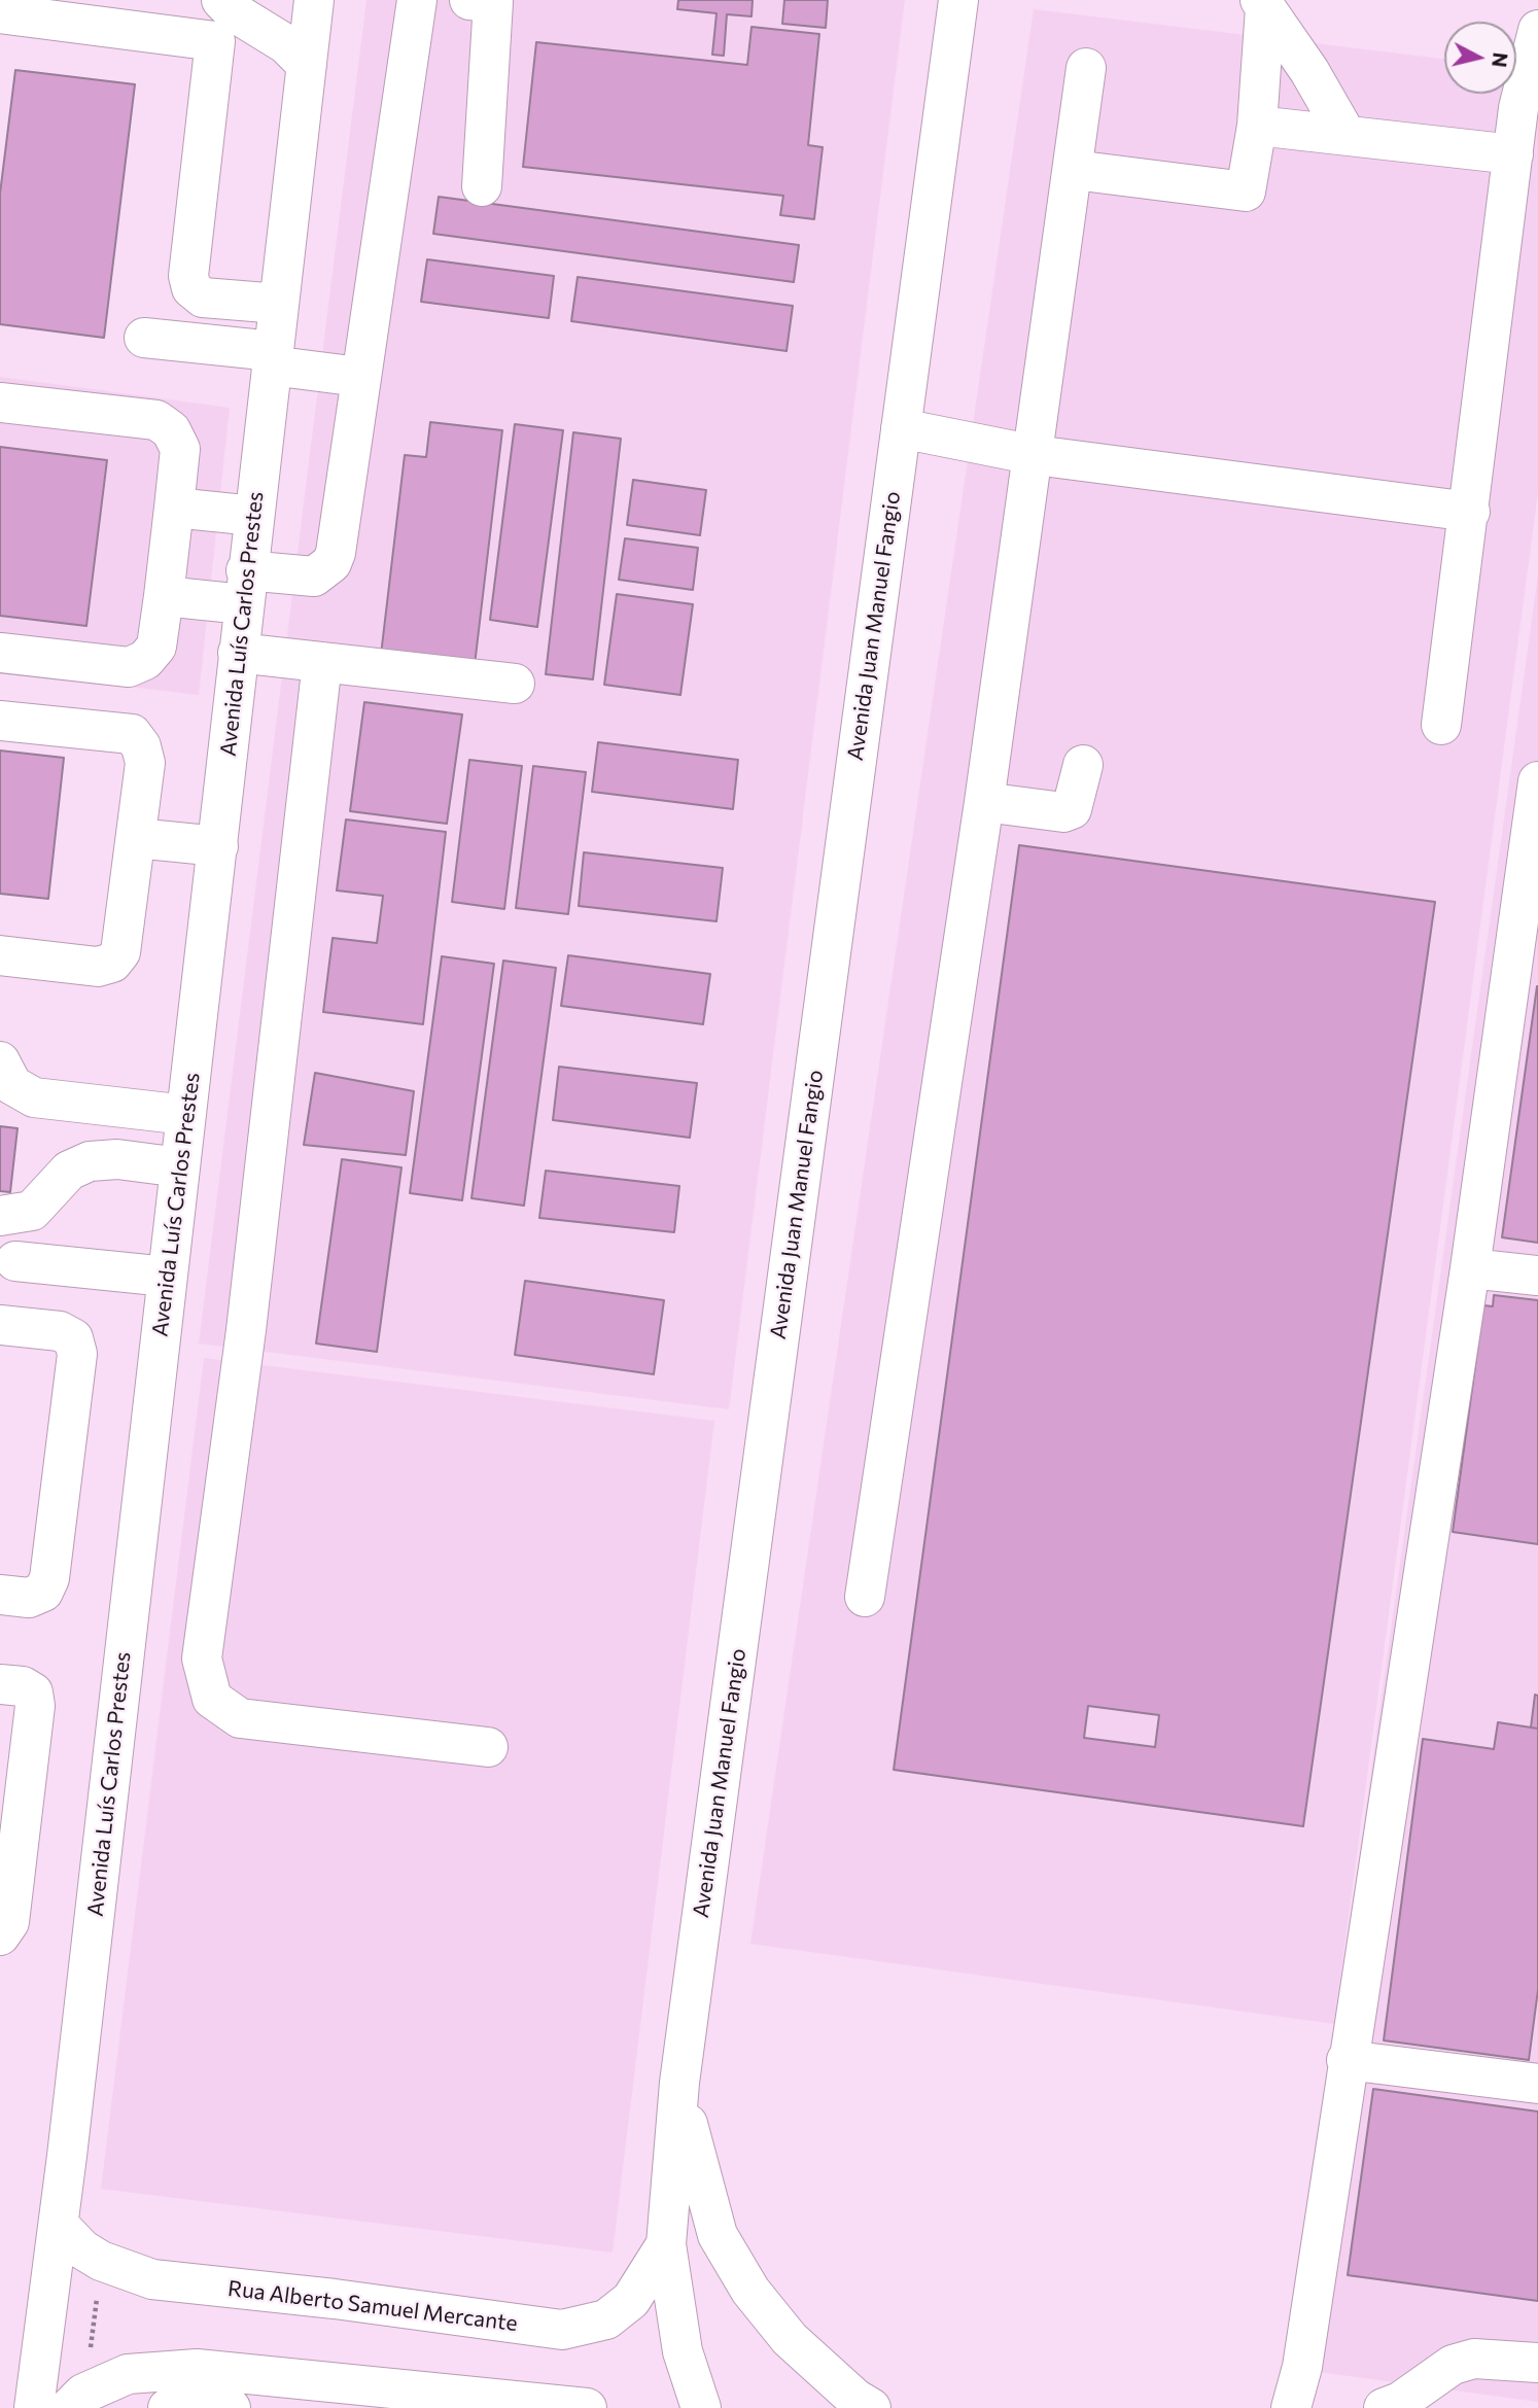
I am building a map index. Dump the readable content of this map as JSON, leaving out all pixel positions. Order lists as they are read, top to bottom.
{
  "streets": {
    "street": ["Avenida Luís Carlos Prestes", "Avenida Juan Manuel Fangio", "Rua Alberto Samuel Mercante"]
  },
  "crossings": [
    ["Avenida Luís Carlos Prestes", "Rua Alberto Samuel Mercante"],
    ["Avenida Juan Manuel Fangio", "Rua Alberto Samuel Mercante"]
  ],
  "north": "right"
}
